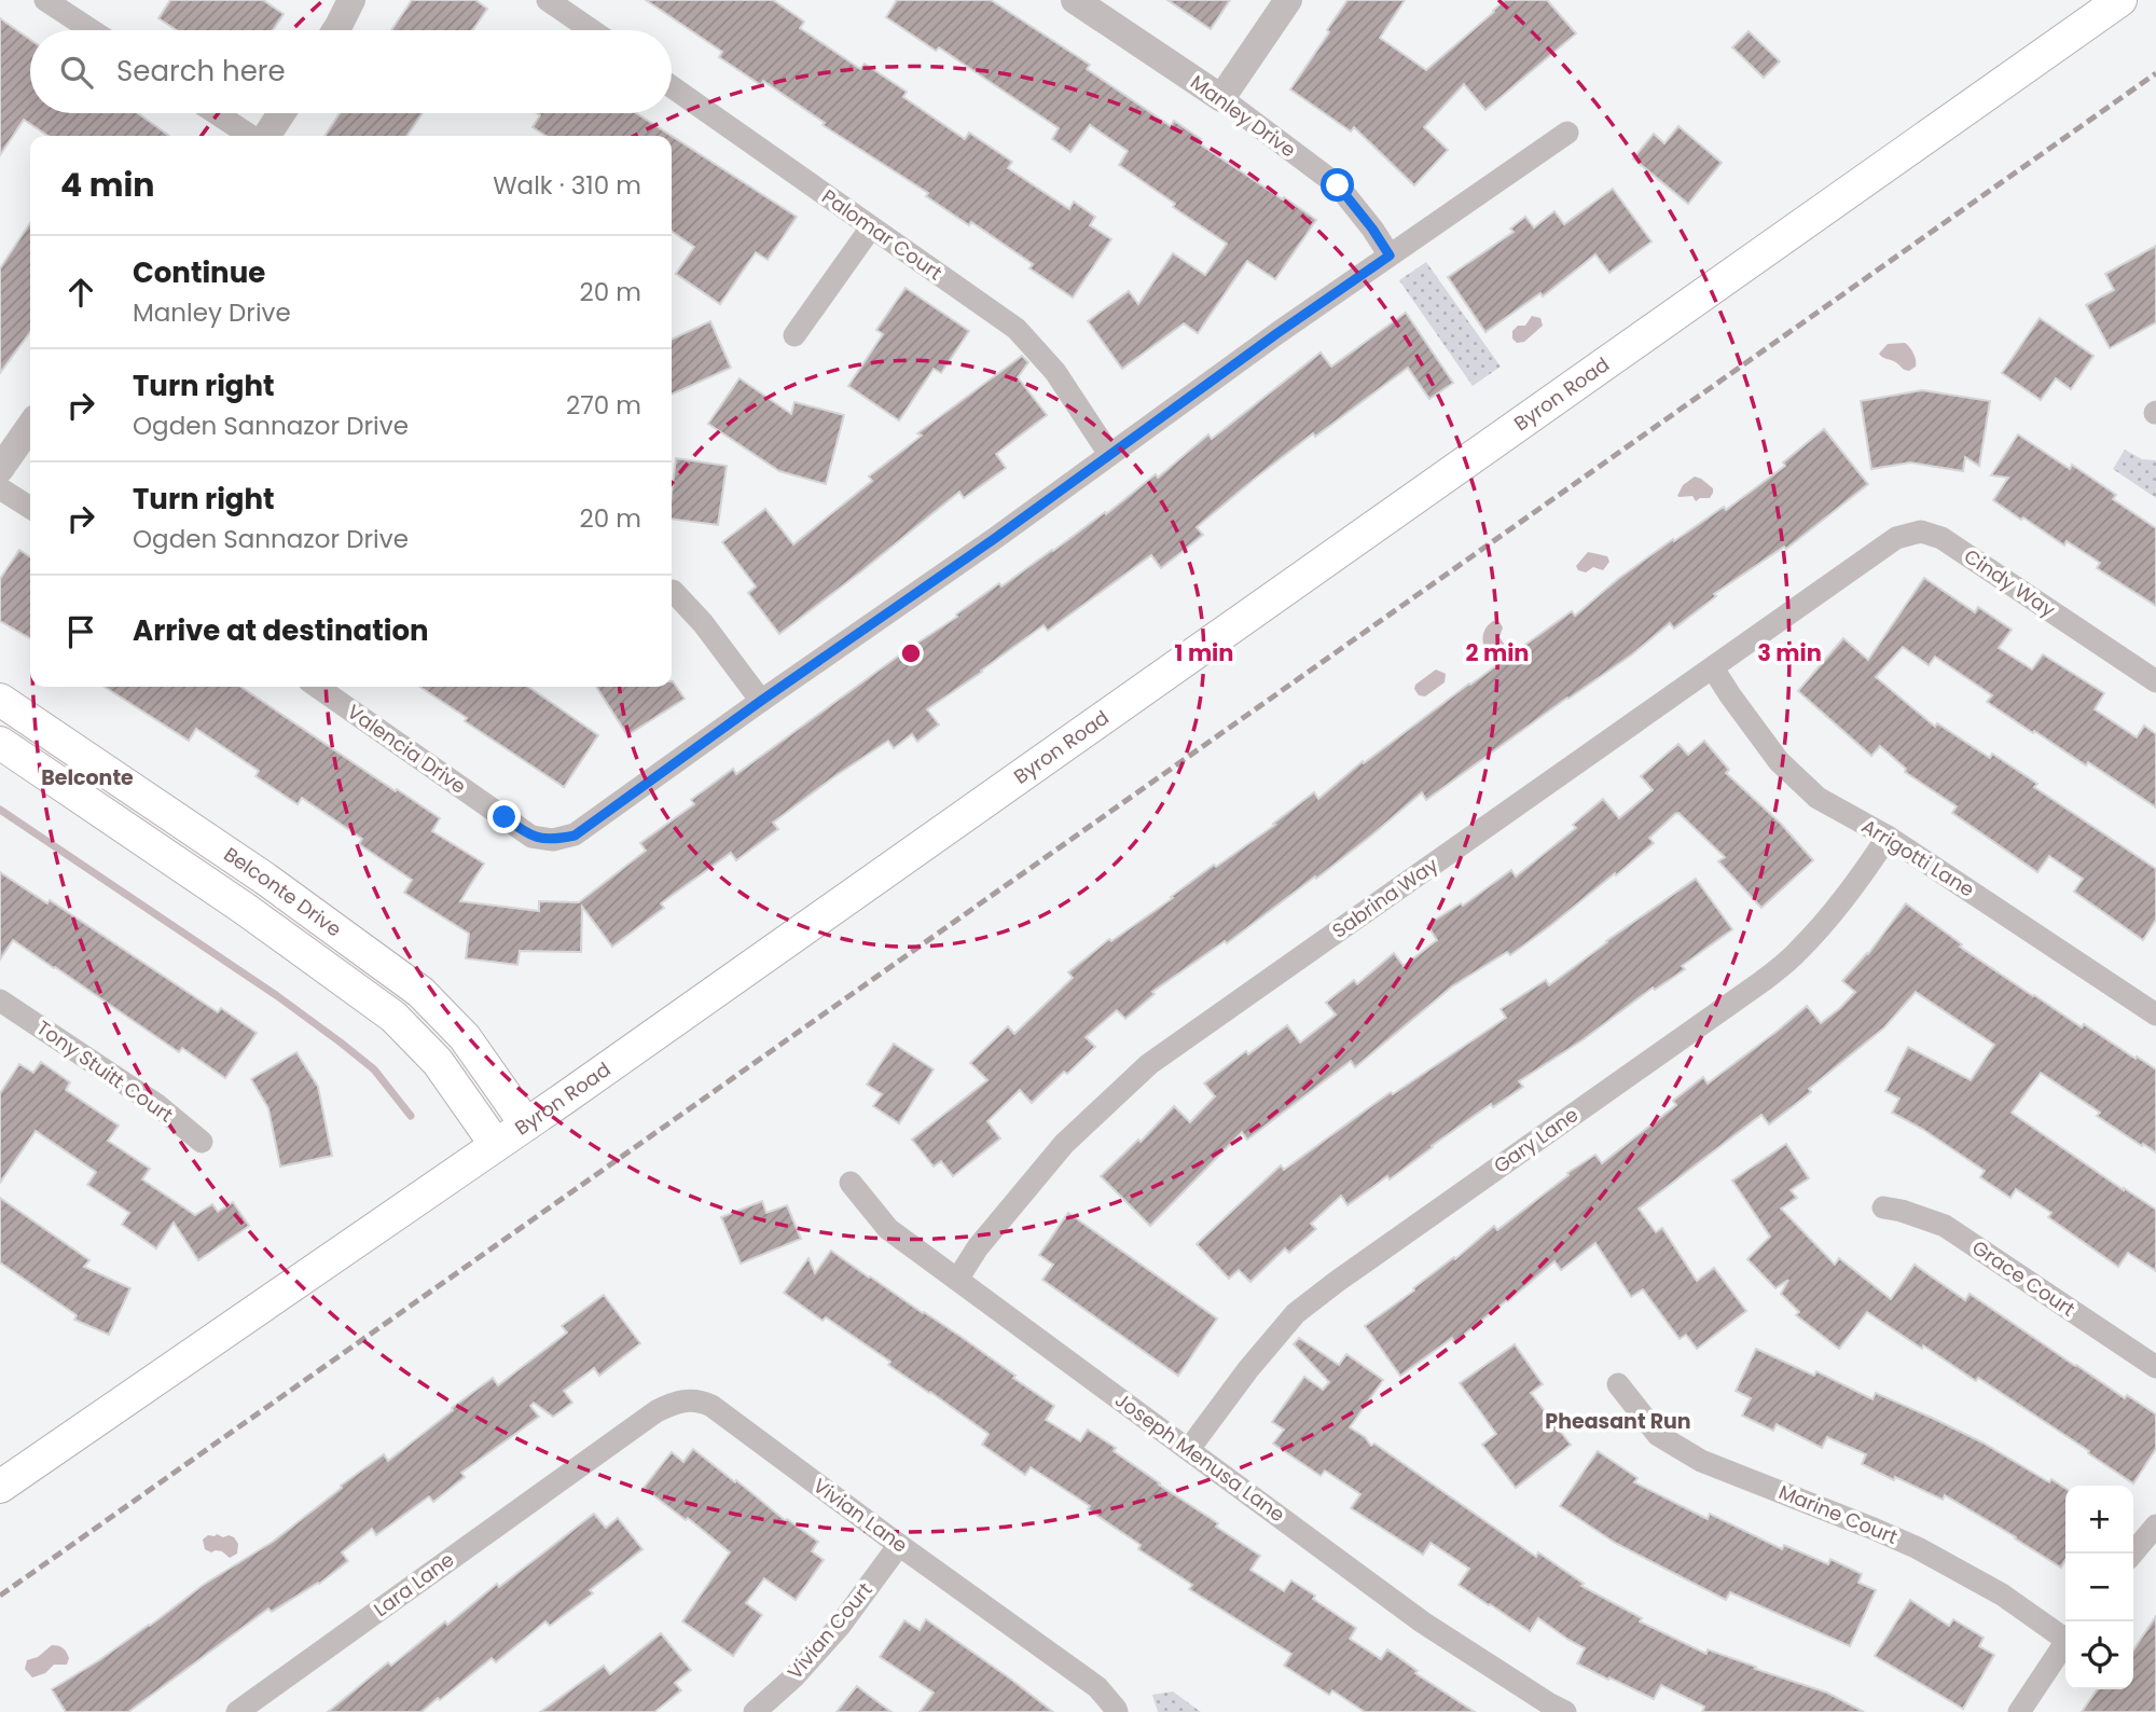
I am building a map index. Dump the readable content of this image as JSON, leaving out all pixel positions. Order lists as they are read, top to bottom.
{
  "streets": {
    "main road": ["Byron Road", "Belconte Drive"],
    "street": [
      "Manley Drive",
      "Palomar Court",
      "Cindy Way",
      "Valencia Drive",
      "Arrigotti Lane",
      "Sabrina Way",
      "Tony Stuitt Court",
      "Gary Lane",
      "Grace Court",
      "Joseph Menusa Lane",
      "Marine Court",
      "Vivian Lane",
      "Lara Lane",
      "Vivian Court"
    ]
  },
  "crossings": [
    ["Manley Drive", "Valencia Drive"],
    ["Palomar Court", "Valencia Drive"],
    ["Byron Road", "Belconte Drive"],
    ["Cindy Way", "Sabrina Way"],
    ["Arrigotti Lane", "Sabrina Way"],
    ["Arrigotti Lane", "Gary Lane"],
    ["Sabrina Way", "Joseph Menusa Lane"],
    ["Gary Lane", "Joseph Menusa Lane"],
    ["Vivian Lane", "Lara Lane"],
    ["Vivian Lane", "Vivian Court"]
  ],
  "districts": ["Belconte", "Pheasant Run"],
  "page": {
    "search": "Search here",
    "heading": ["4 min", "Walk · 310 m"],
    "list": [
      ["Continue", "Manley Drive", "20 m"],
      ["Turn right", "Ogden Sannazor Drive", "270 m"],
      ["Turn right", "Ogden Sannazor Drive", "20 m"],
      "Arrive at destination"
    ],
    "map_buttons": ["+", "−"]
  },
  "rings": ["1 min", "2 min", "3 min"]
}
